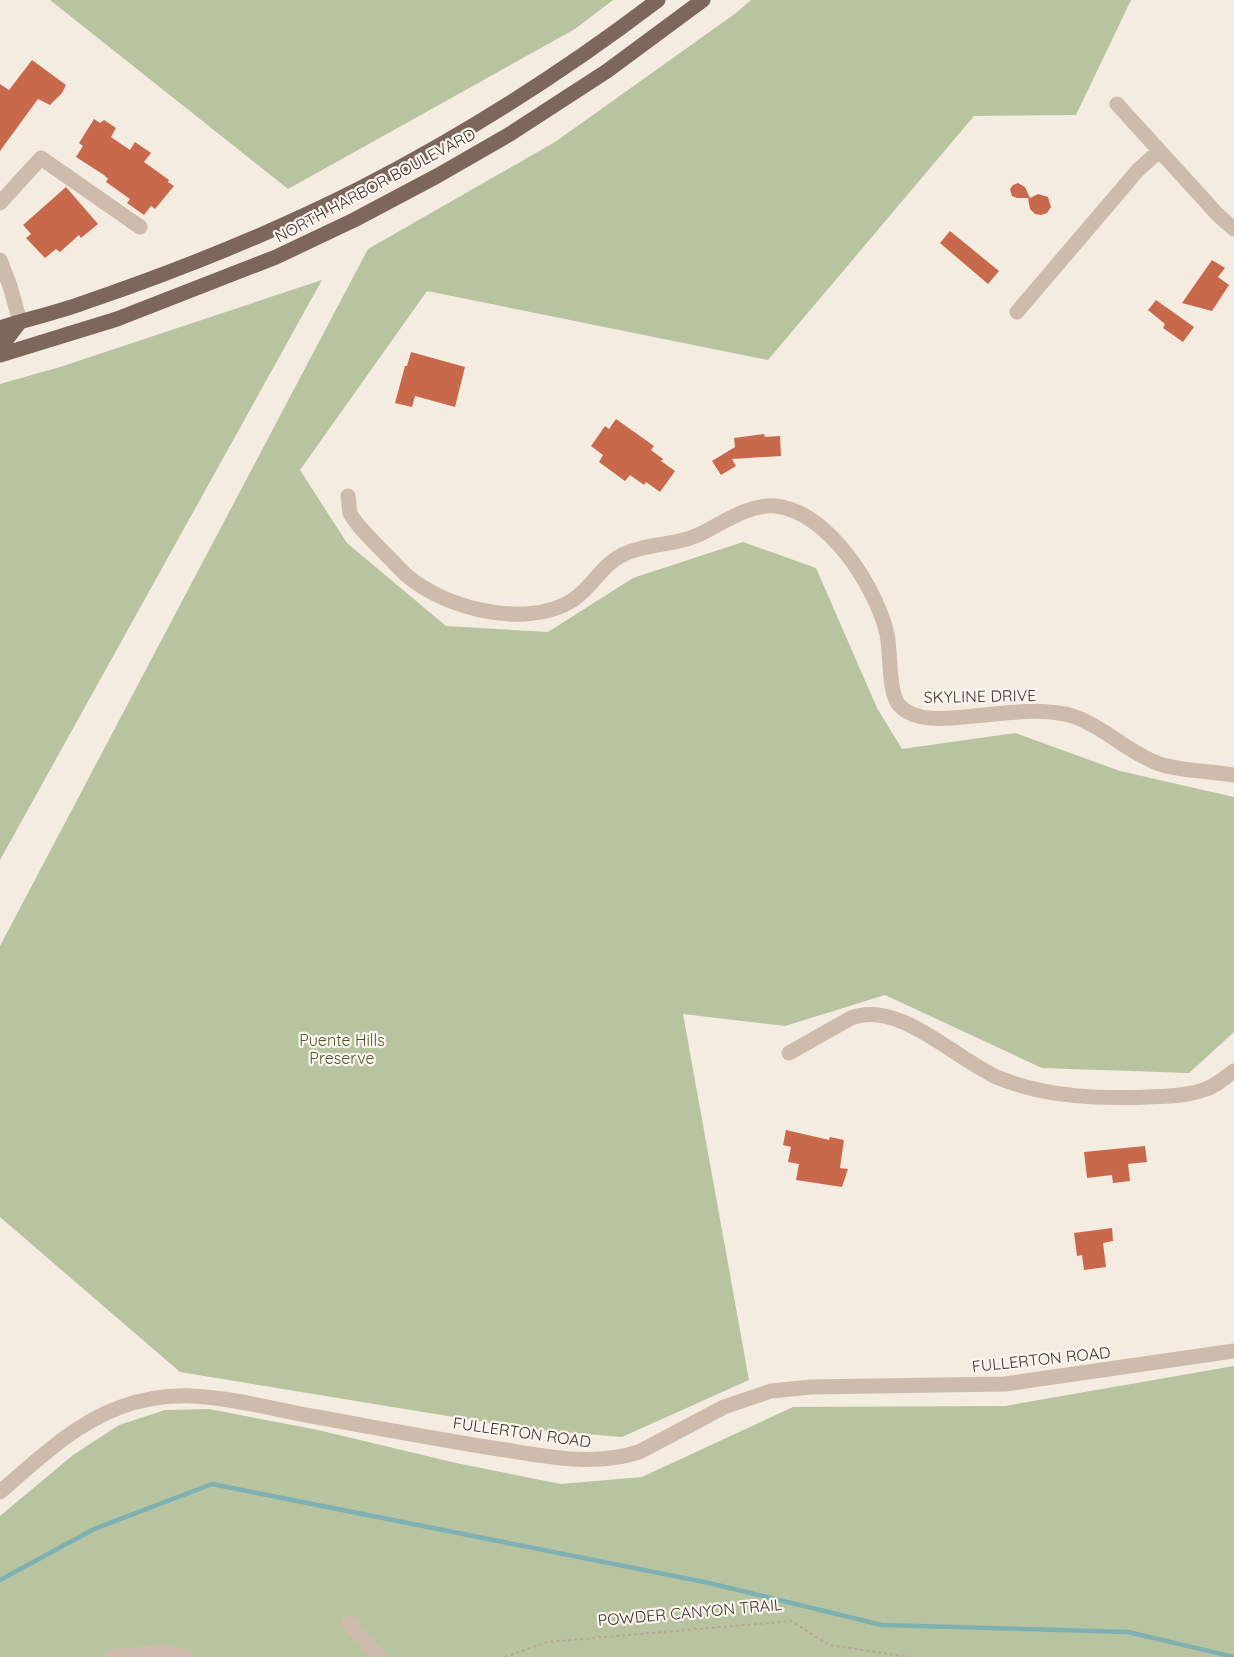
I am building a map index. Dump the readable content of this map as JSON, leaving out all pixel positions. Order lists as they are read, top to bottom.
{
  "streets": {
    "main road": ["NORTH HARBOR BOULEVARD"],
    "street": ["SKYLINE DRIVE", "FULLERTON ROAD"],
    "path": ["POWDER CANYON TRAIL"]
  },
  "parks": ["Puente Hills Preserve"]
}
